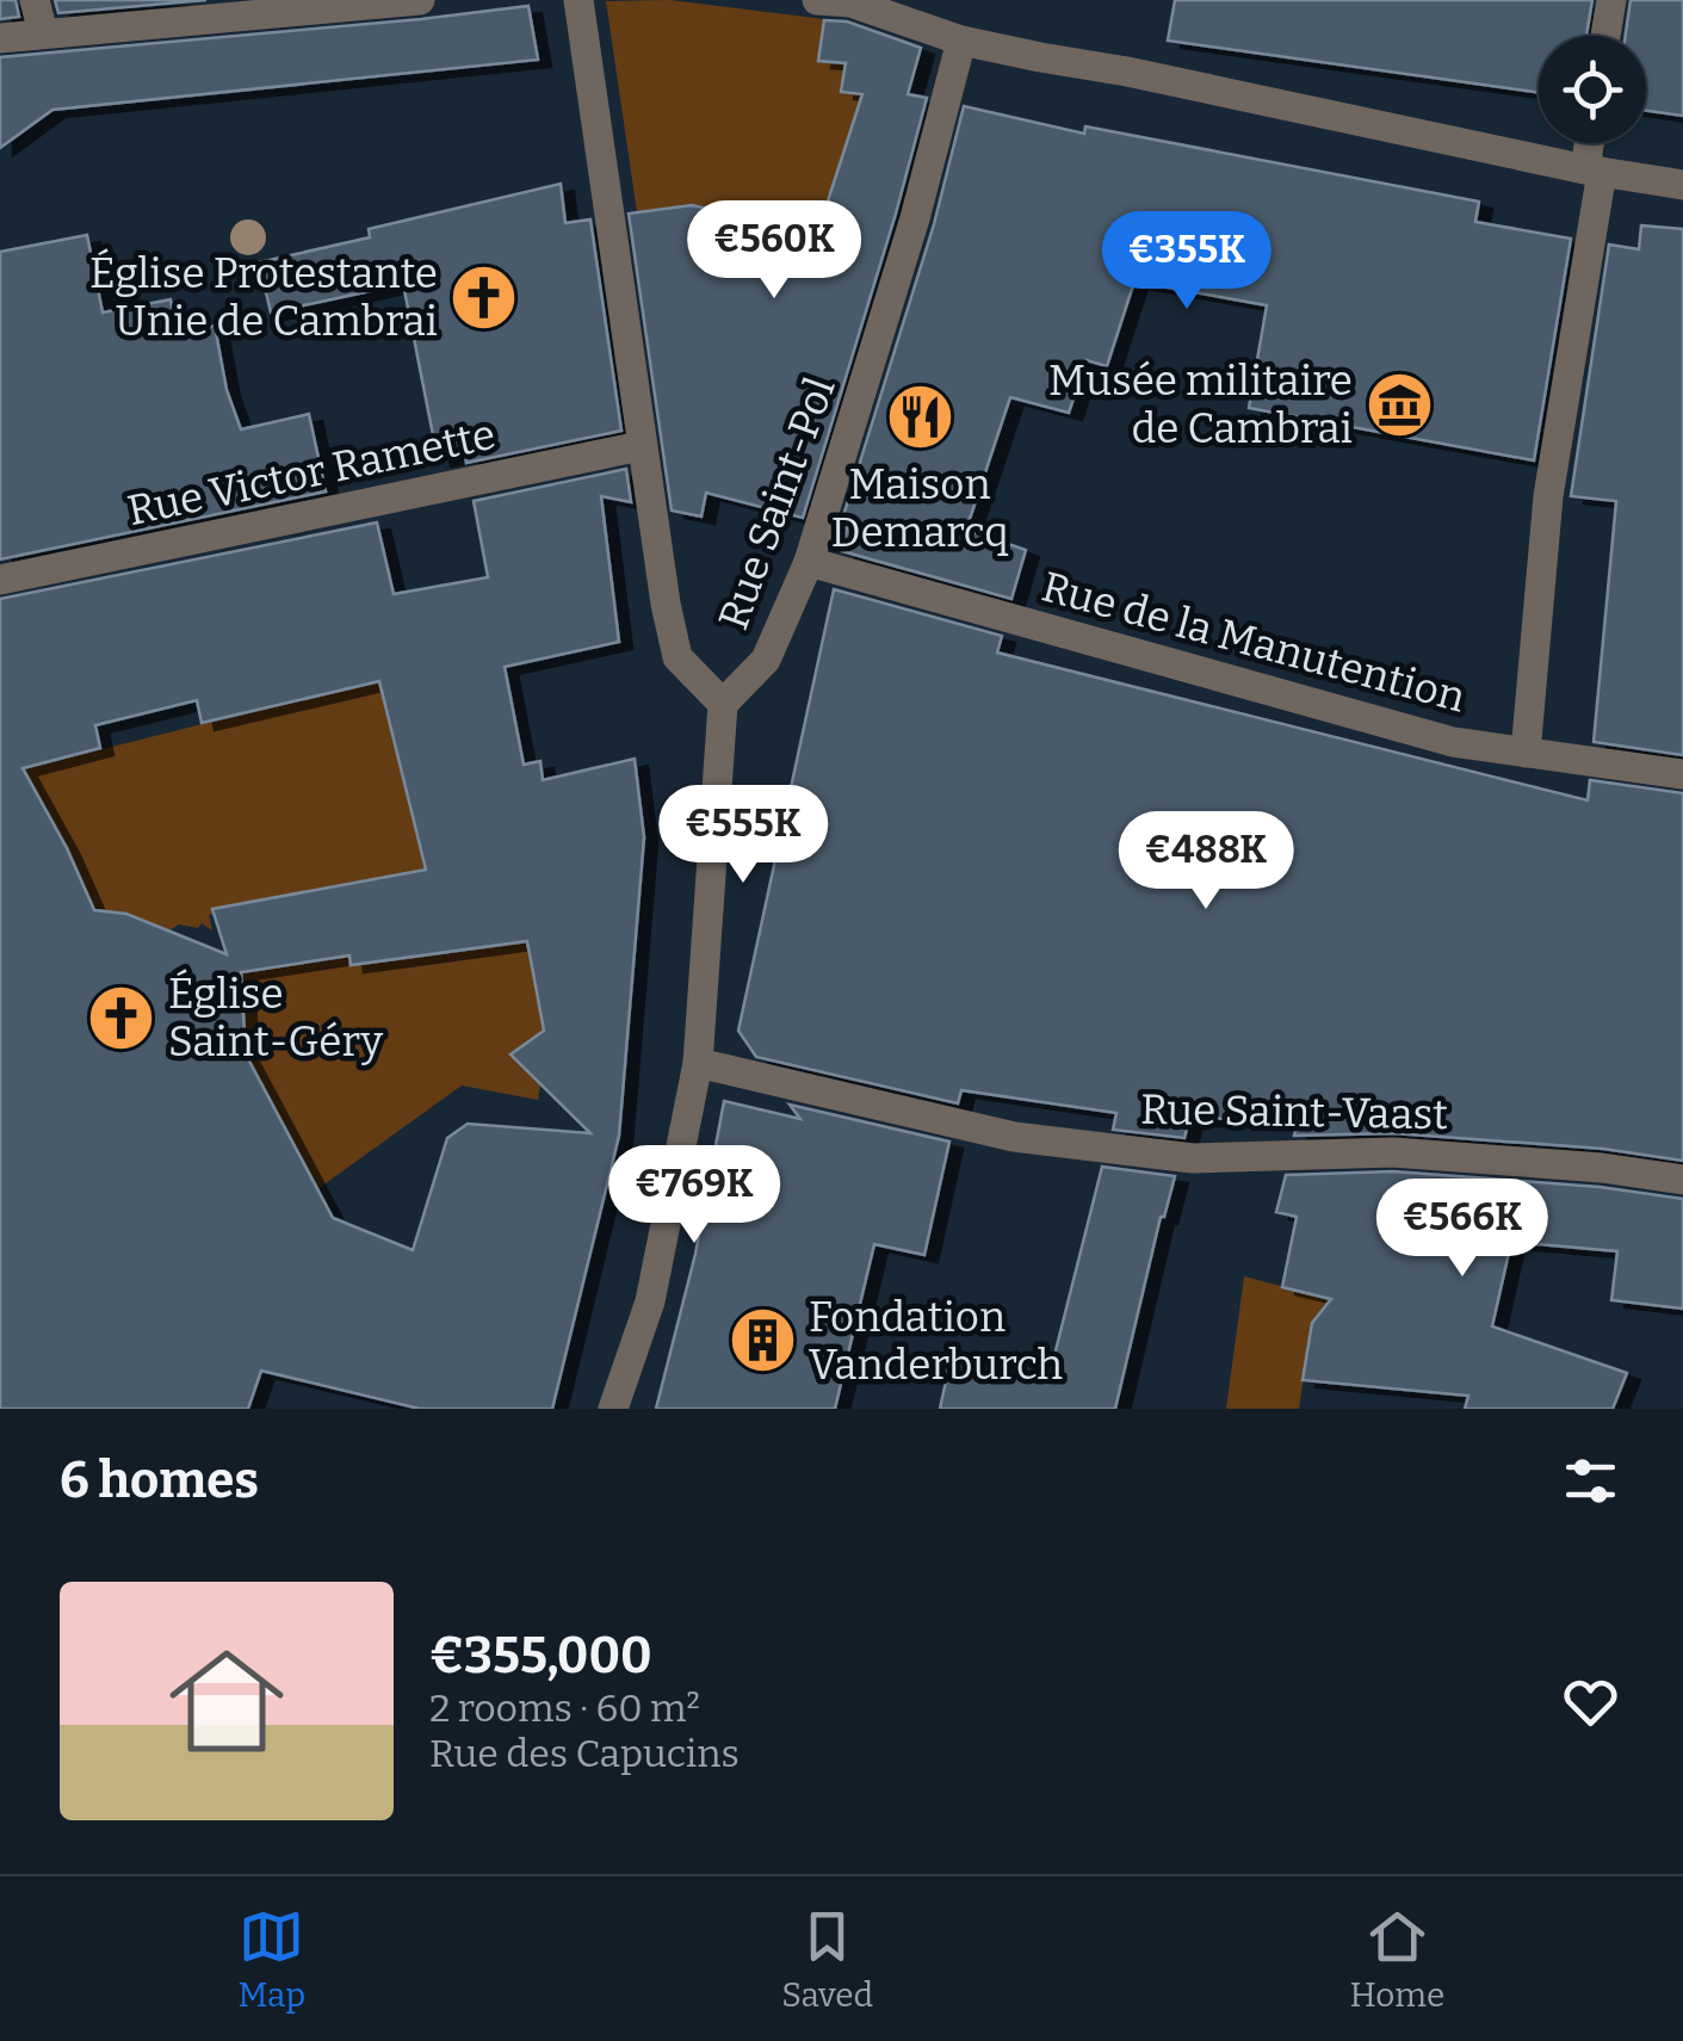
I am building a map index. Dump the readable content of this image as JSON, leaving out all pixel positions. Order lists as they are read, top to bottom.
{
  "streets": {
    "street": [
      "Rue Victor Ramette",
      "Rue Saint-Pol",
      "Rue de la Manutention",
      "Rue Saint-Vaast"
    ]
  },
  "crossings": [
    ["Rue Saint-Pol", "Rue de la Manutention"]
  ],
  "places": {
    "church": ["Église Protestante Unie de Cambrai", "Église Saint-Géry"],
    "museum": ["Musée militaire de Cambrai"],
    "restaurant": ["Maison Demarcq"],
    "building": ["Fondation Vanderburch"]
  },
  "page": {
    "price": [
      "€560K",
      "€355K",
      "€555K",
      "€488K",
      "€769K",
      "€566K"
    ],
    "heading": "6 homes",
    "list": [
      {
        "name": "€355,000",
        "note": "2 rooms · 60 m² · Rue des Capucins"
      }
    ],
    "tabs": ["Map", "Saved", "Home"]
  }
}
